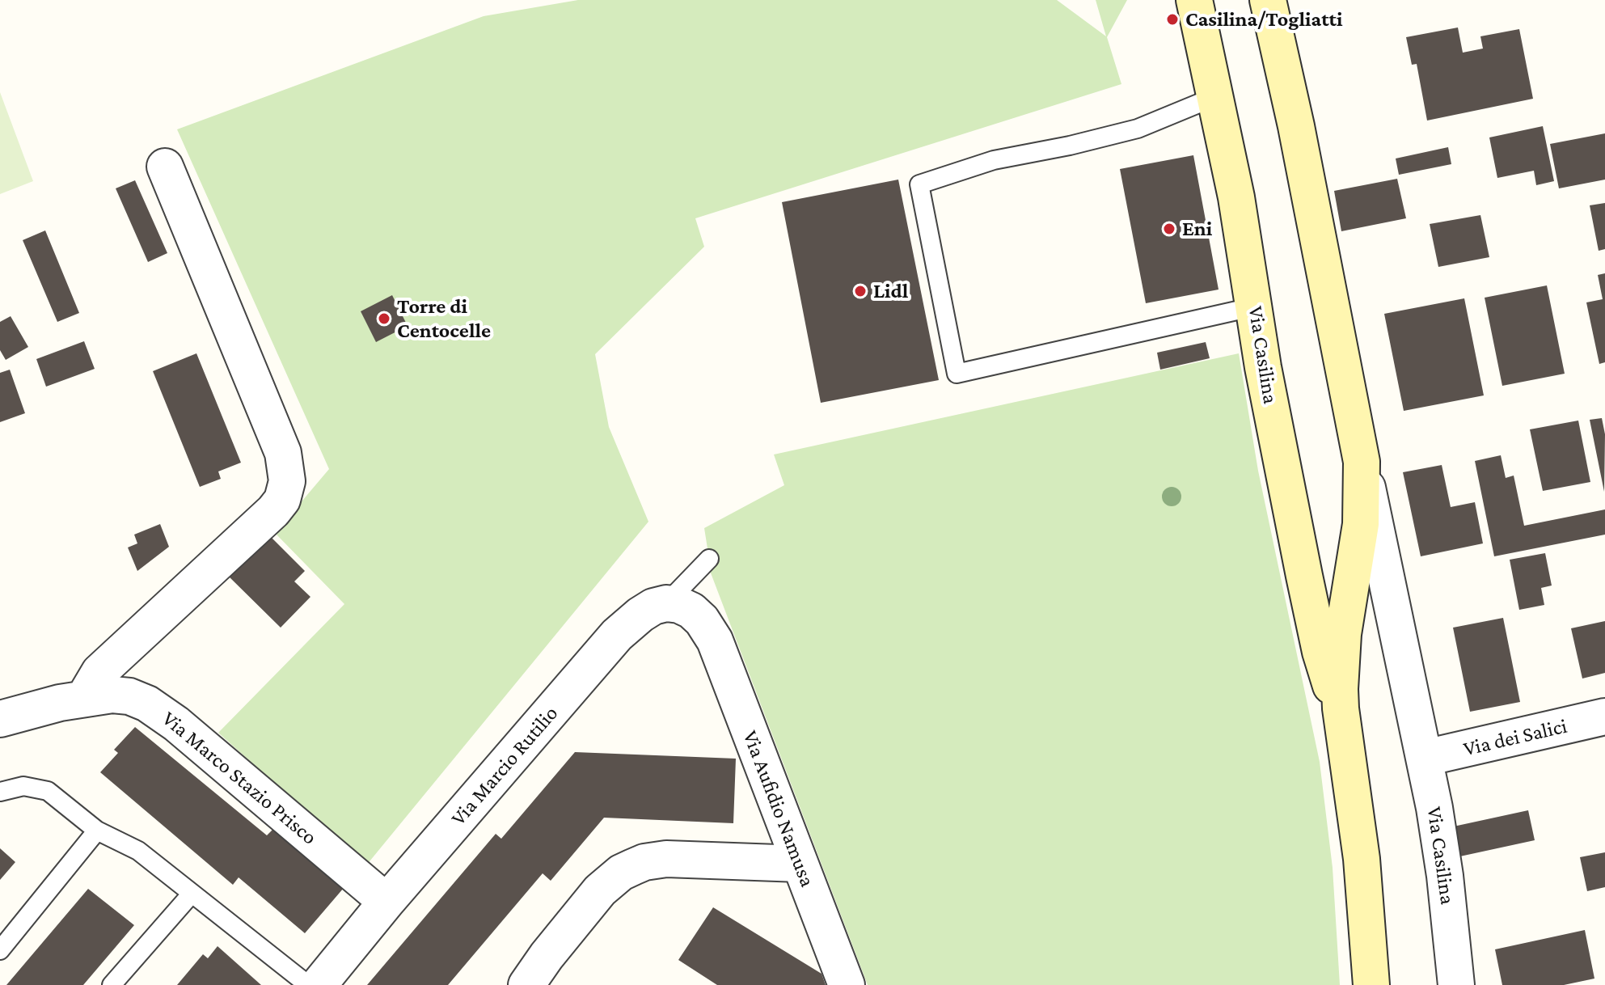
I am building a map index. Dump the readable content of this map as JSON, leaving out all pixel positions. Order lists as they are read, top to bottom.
{
  "streets": {
    "main road": ["Via Casilina"],
    "street": [
      "Via dei Salici",
      "Via Marcio Rutilio",
      "Via Marco Stazio Prisco",
      "Via Aufidio Namusa"
    ]
  },
  "crossings": [
    ["Via Casilina", "Via dei Salici"],
    ["Via Marcio Rutilio", "Via Marco Stazio Prisco"],
    ["Via Marcio Rutilio", "Via Aufidio Namusa"]
  ],
  "places": [
    "Casilina/Togliatti",
    "Eni",
    "Lidl",
    "Torre di Centocelle"
  ]
}
